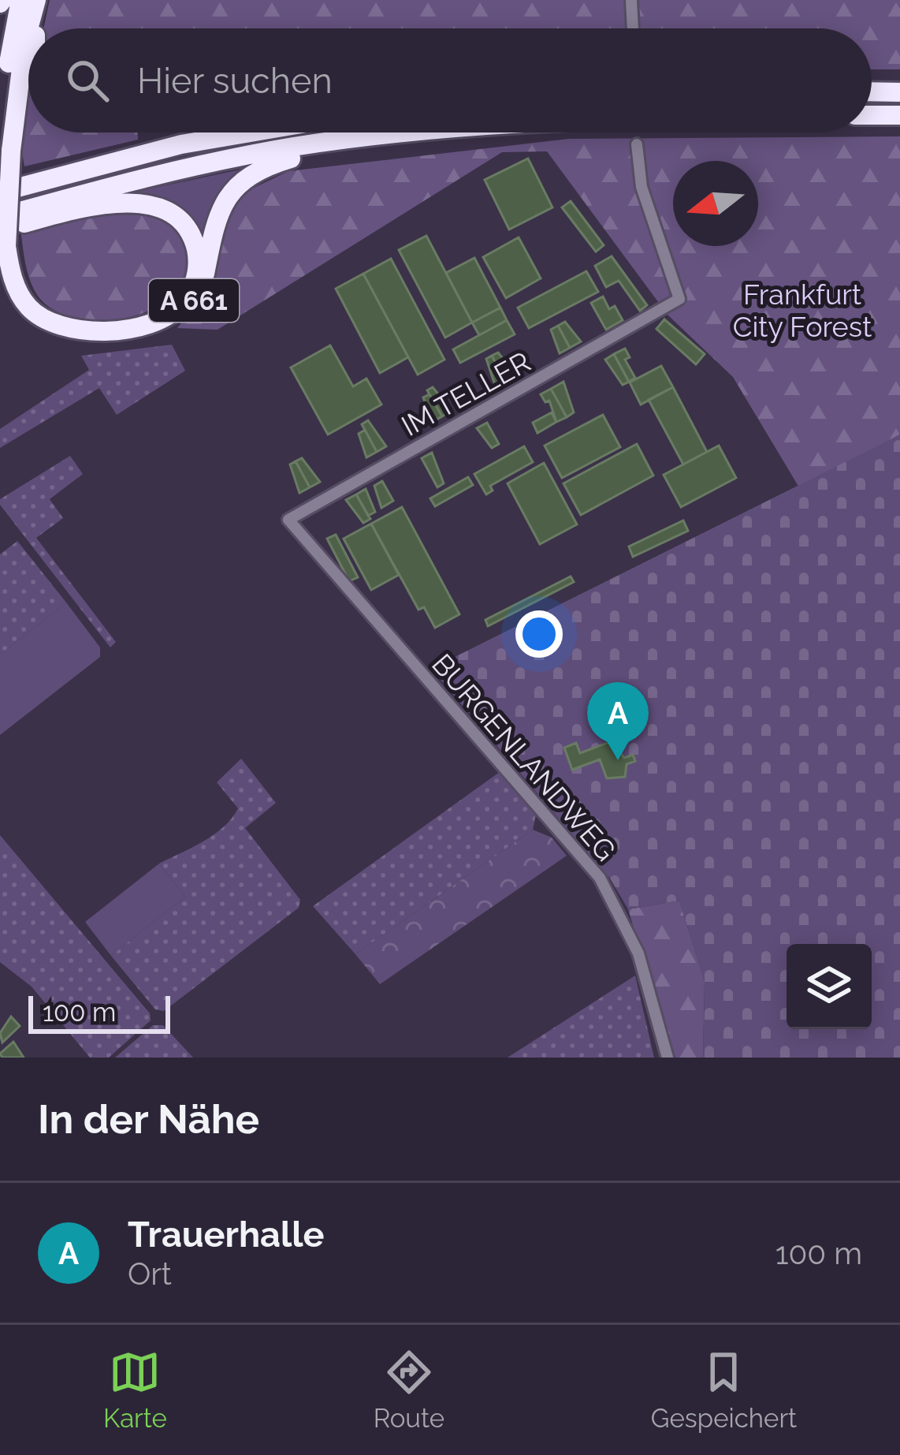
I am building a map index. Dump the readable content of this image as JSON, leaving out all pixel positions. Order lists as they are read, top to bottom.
{
  "streets": {
    "highway": ["A 661"],
    "street": ["IM TELLER", "BURGENLANDWEG"]
  },
  "crossings": [
    ["IM TELLER", "BURGENLANDWEG"]
  ],
  "parks": ["Frankfurt City Forest"],
  "scale_bar": "100 m",
  "north": "left",
  "page": {
    "search": "Hier suchen",
    "pins": "A",
    "scale": "100 m",
    "heading": "In der Nähe",
    "list": [
      {
        "mark": "A",
        "name": "Trauerhalle",
        "note": "Ort",
        "value": "100 m"
      }
    ],
    "nav": ["Karte", "Route", "Gespeichert"]
  }
}
